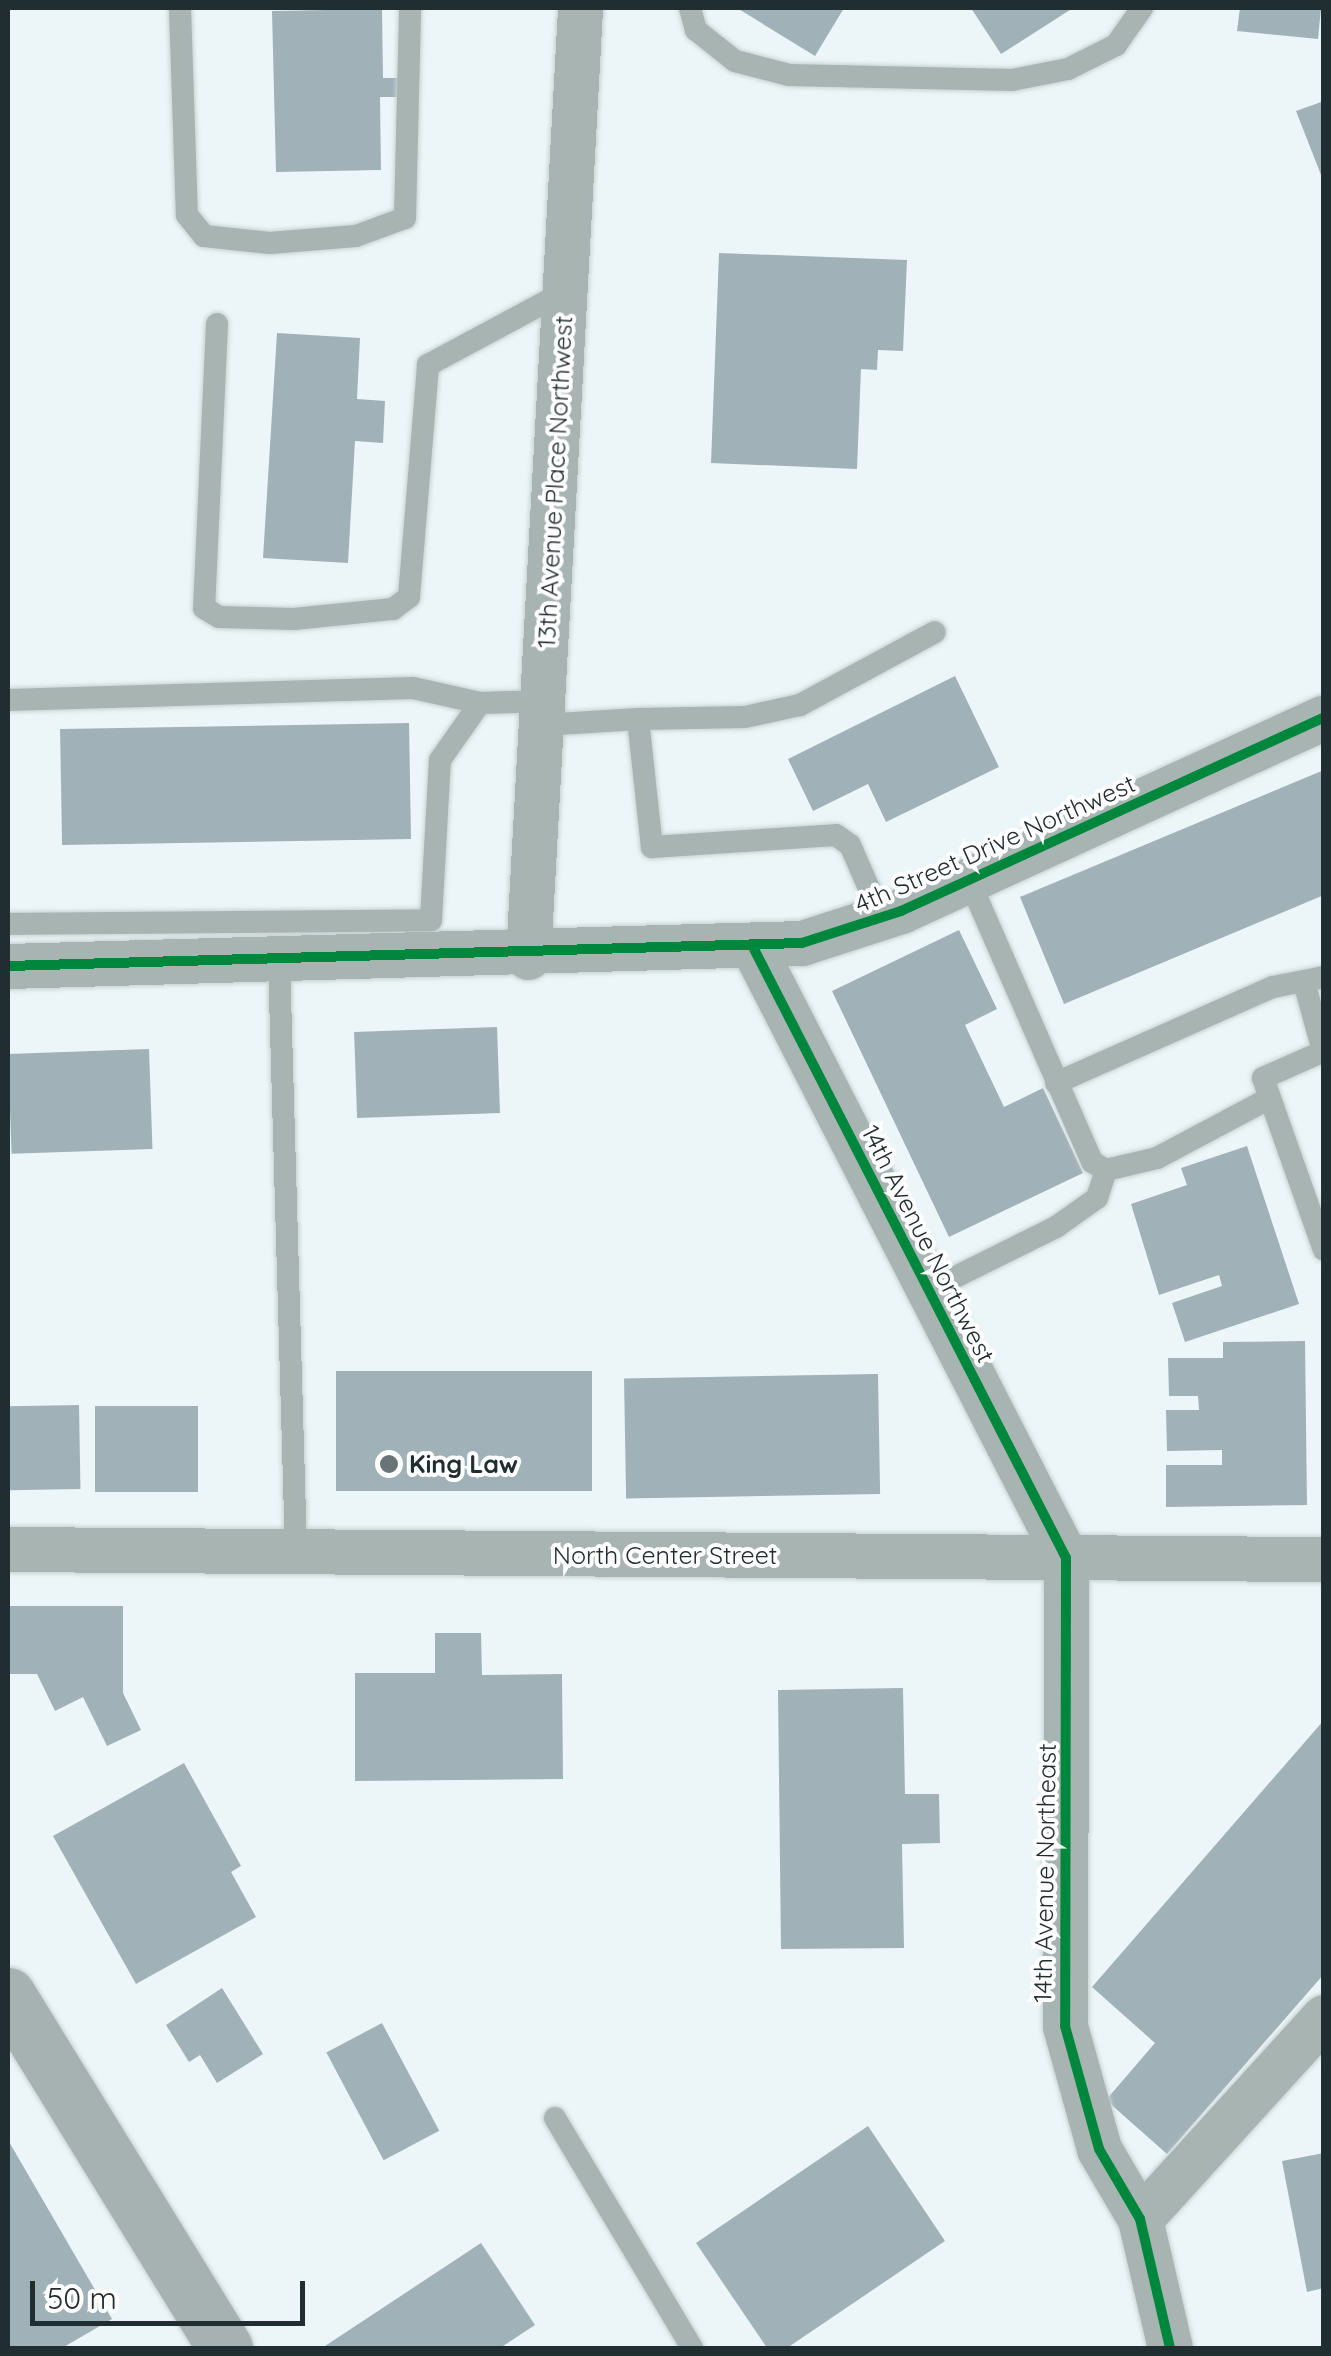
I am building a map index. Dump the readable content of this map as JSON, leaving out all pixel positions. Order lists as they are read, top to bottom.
{
  "streets": {
    "street": [
      "13th Avenue Place Northwest",
      "4th Street Drive Northwest",
      "14th Avenue Northwest",
      "North Center Street",
      "14th Avenue Northeast"
    ]
  },
  "crossings": [
    ["13th Avenue Place Northwest", "4th Street Drive Northwest"],
    ["4th Street Drive Northwest", "14th Avenue Northwest"],
    ["14th Avenue Northwest", "North Center Street"],
    ["14th Avenue Northwest", "14th Avenue Northeast"],
    ["North Center Street", "14th Avenue Northeast"]
  ],
  "places": ["King Law"],
  "scale_bar": "50 m"
}
